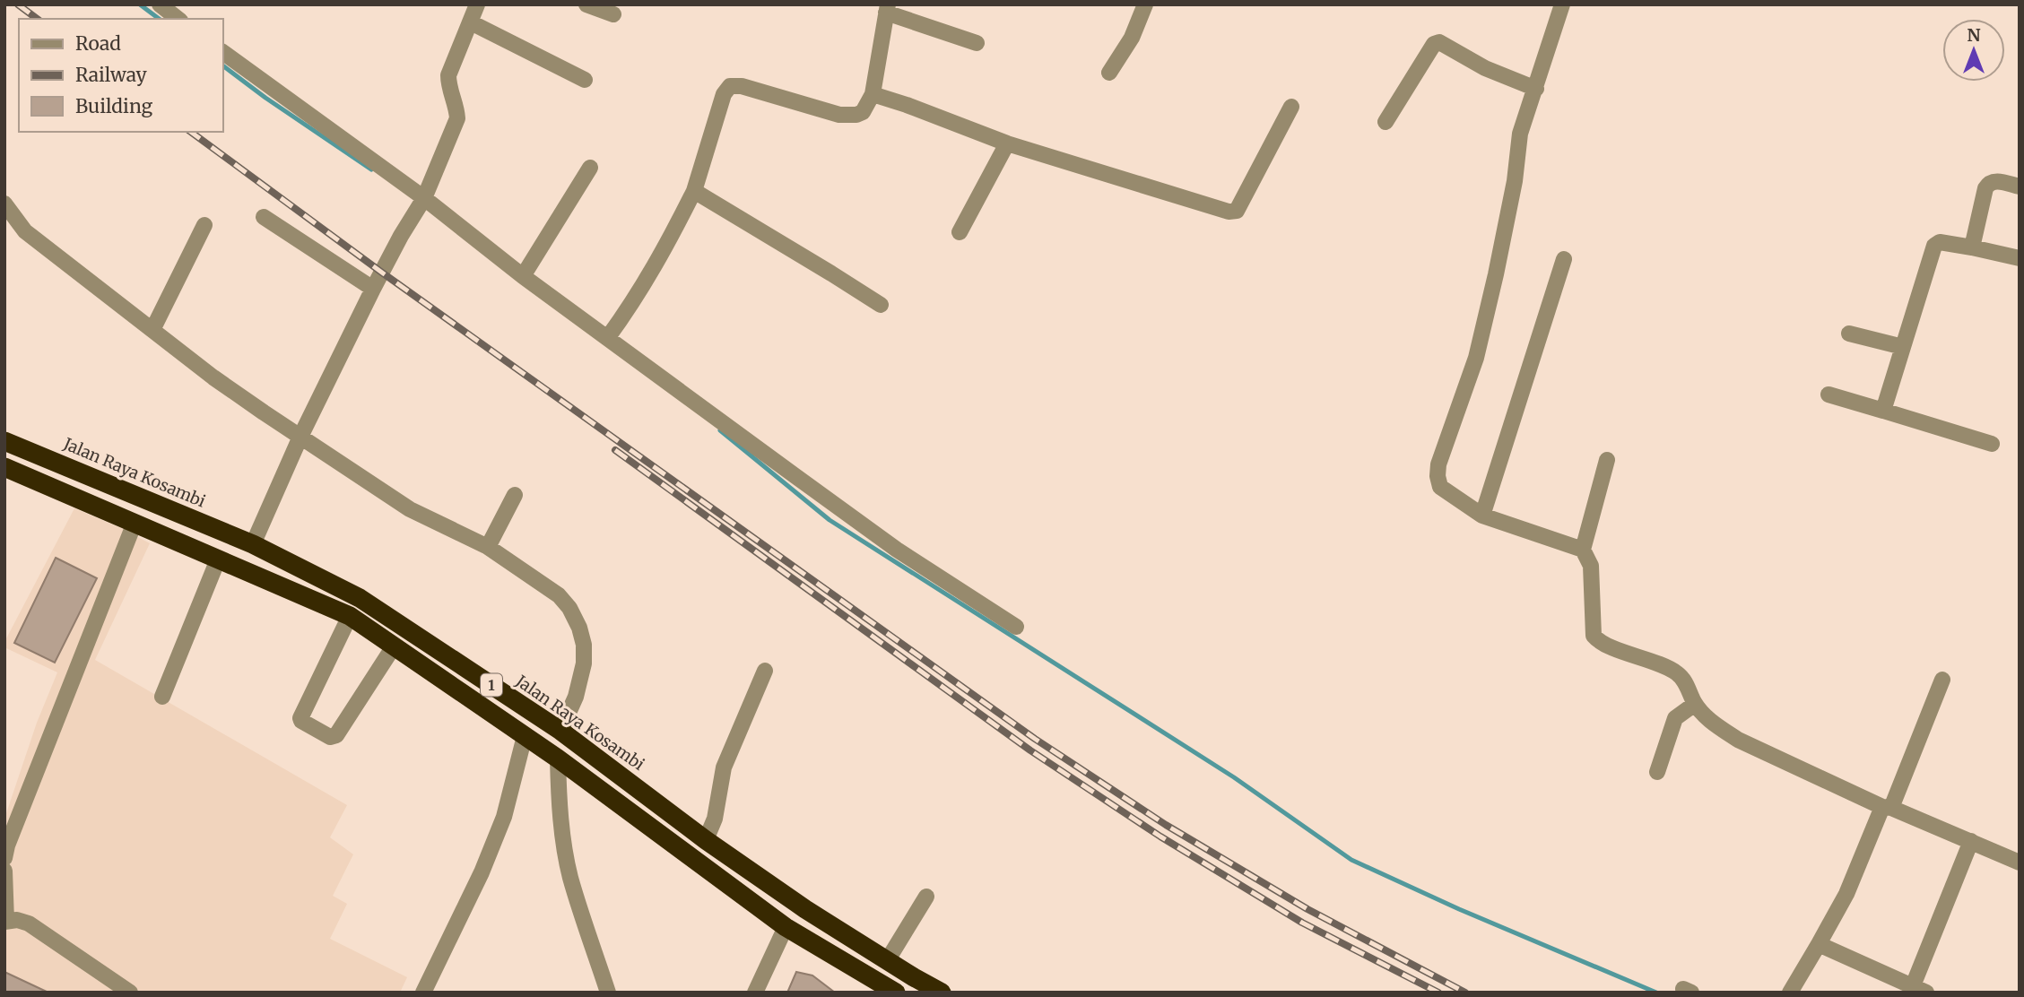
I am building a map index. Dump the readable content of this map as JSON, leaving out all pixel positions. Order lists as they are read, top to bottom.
{
  "streets": {
    "highway": ["Jalan Raya Kosambi", "1"]
  },
  "legend": ["Road", "Railway", "Building"],
  "north": "top"
}
